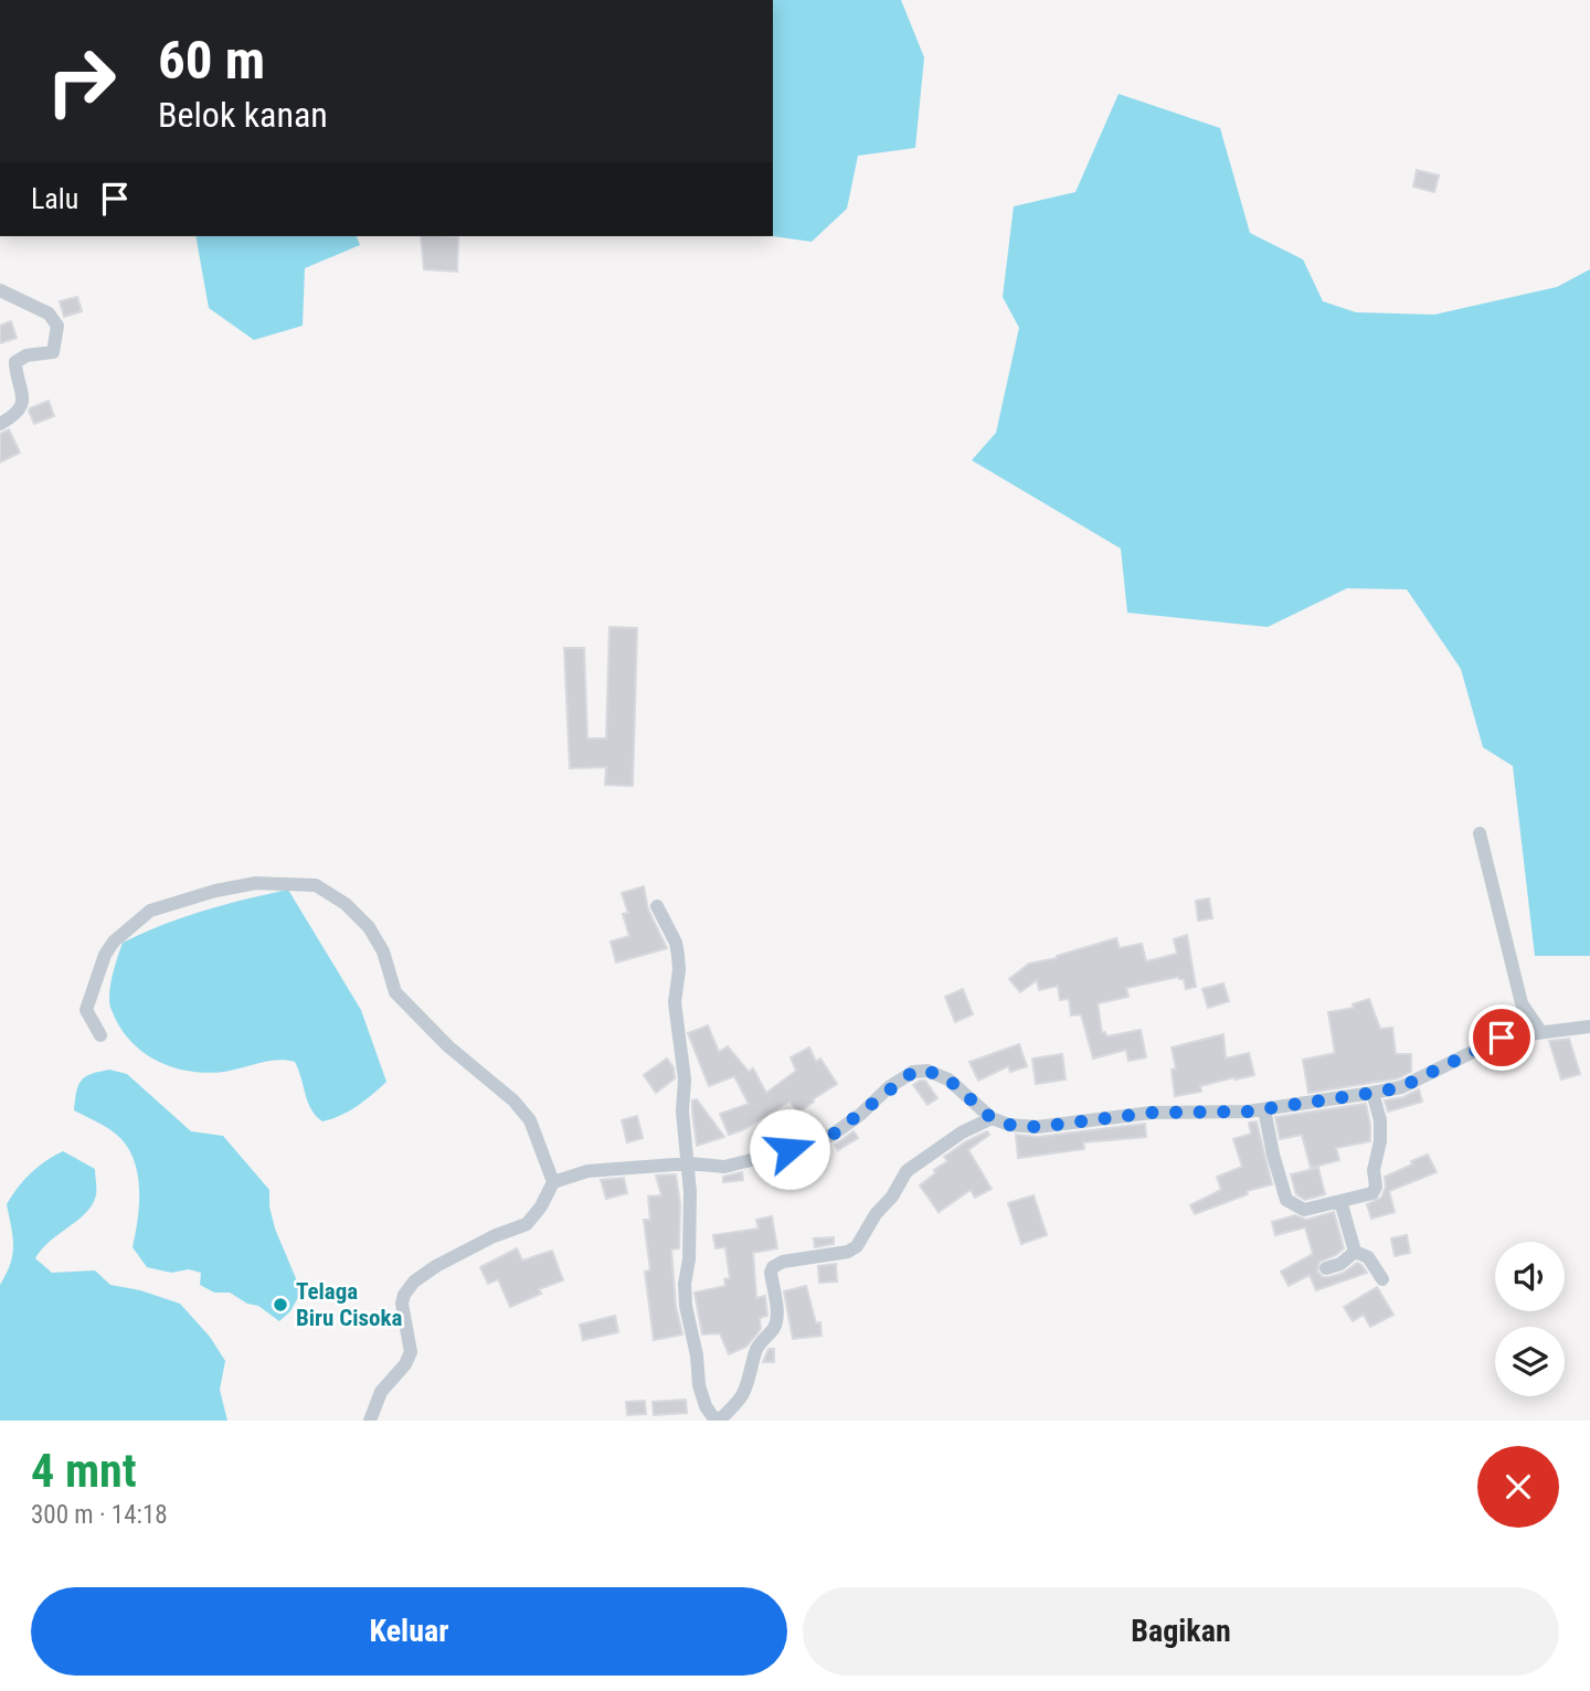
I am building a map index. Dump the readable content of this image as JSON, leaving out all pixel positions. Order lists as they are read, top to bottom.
{
  "places": ["Telaga Biru Cisoka"],
  "page": {
    "turn": ["60 m", "Belok kanan"],
    "then": "Lalu",
    "heading": ["4 mnt", "300 m · 14:18"],
    "buttons": ["Keluar", "Bagikan"]
  }
}
